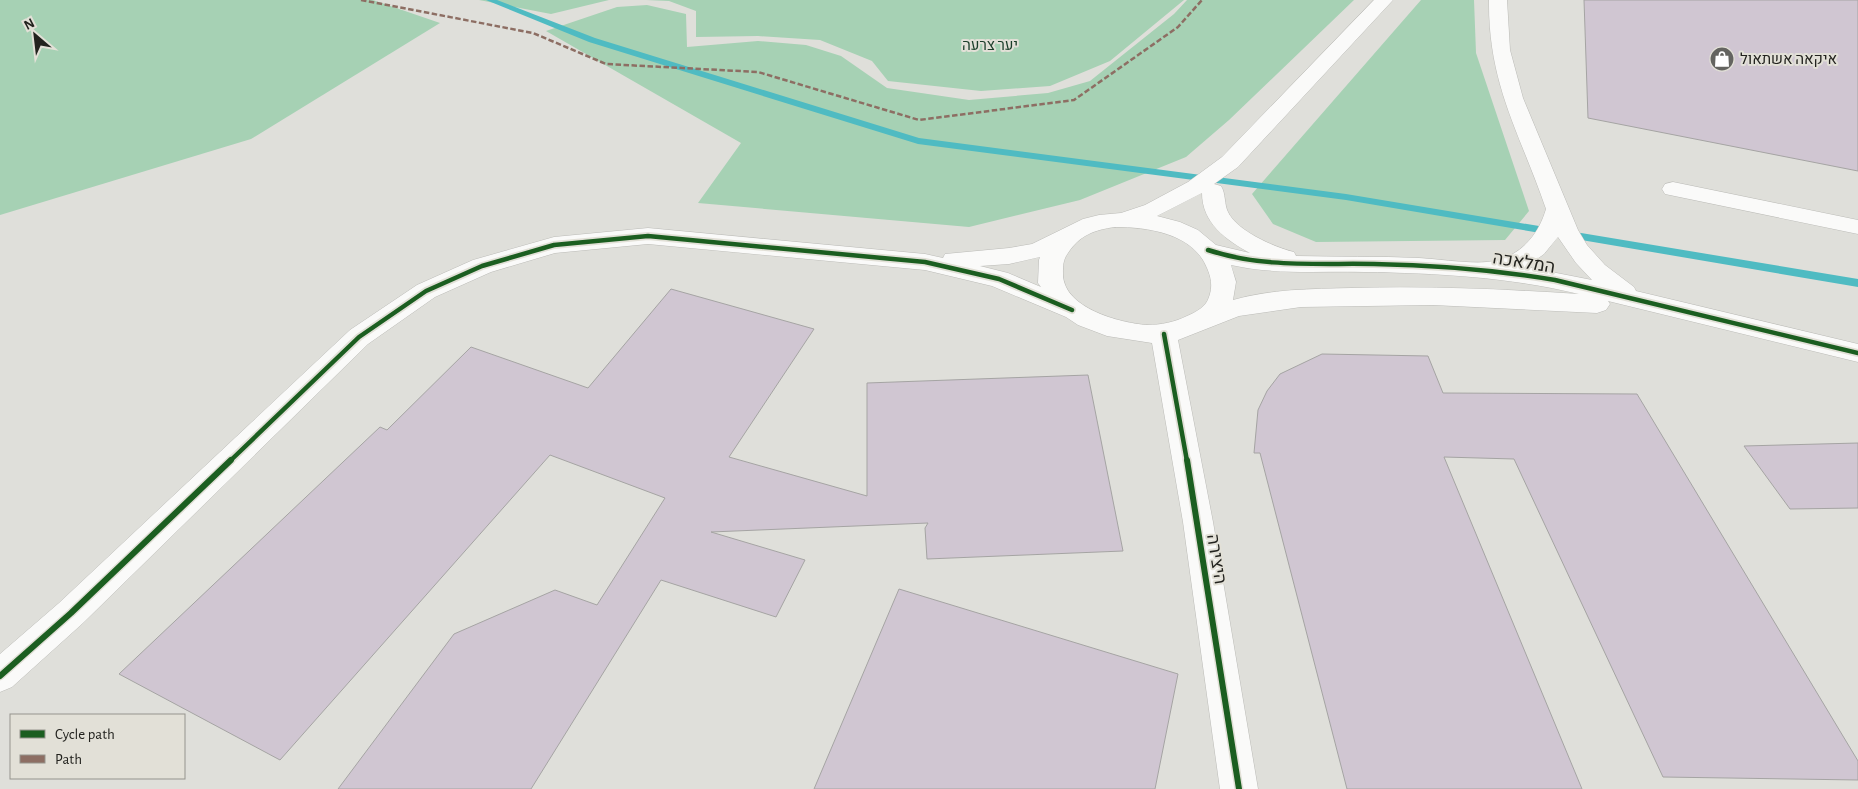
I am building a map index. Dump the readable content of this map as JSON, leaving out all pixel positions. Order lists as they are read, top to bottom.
{
  "streets": {
    "street": ["המלאכה", "היצירה"]
  },
  "crossings": [
    ["המלאכה", "היצירה"]
  ],
  "parks": ["יער צרעה"],
  "places": {
    "shop": ["איקאה אשתאול"]
  },
  "legend": ["Cycle path", "Path"],
  "north": "top left"
}
